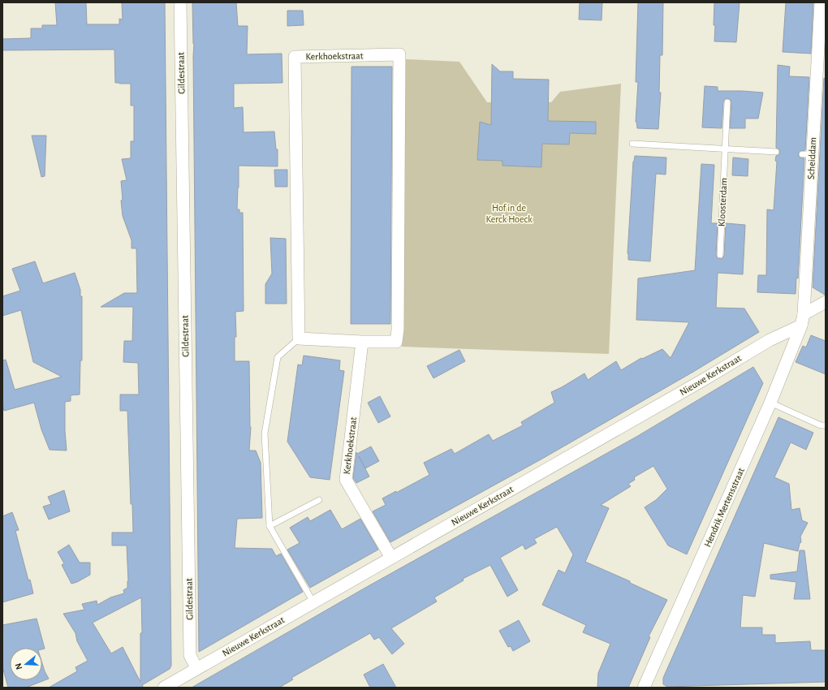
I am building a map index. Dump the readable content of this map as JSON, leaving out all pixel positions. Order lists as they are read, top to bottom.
{
  "streets": {
    "street": [
      "Kerkhoekstraat",
      "Gildestraat",
      "Scheiddam",
      "Nieuwe Kerkstraat",
      "Hendrik Mertensstraat"
    ],
    "lane": ["Kloosterdam"]
  },
  "crossings": [
    ["Kerkhoekstraat", "Nieuwe Kerkstraat"],
    ["Gildestraat", "Nieuwe Kerkstraat"],
    ["Scheiddam", "Nieuwe Kerkstraat"],
    ["Scheiddam", "Hendrik Mertensstraat"],
    ["Nieuwe Kerkstraat", "Hendrik Mertensstraat"]
  ],
  "parks": ["Hof in de Kerck Hoeck"],
  "north": "left"
}
